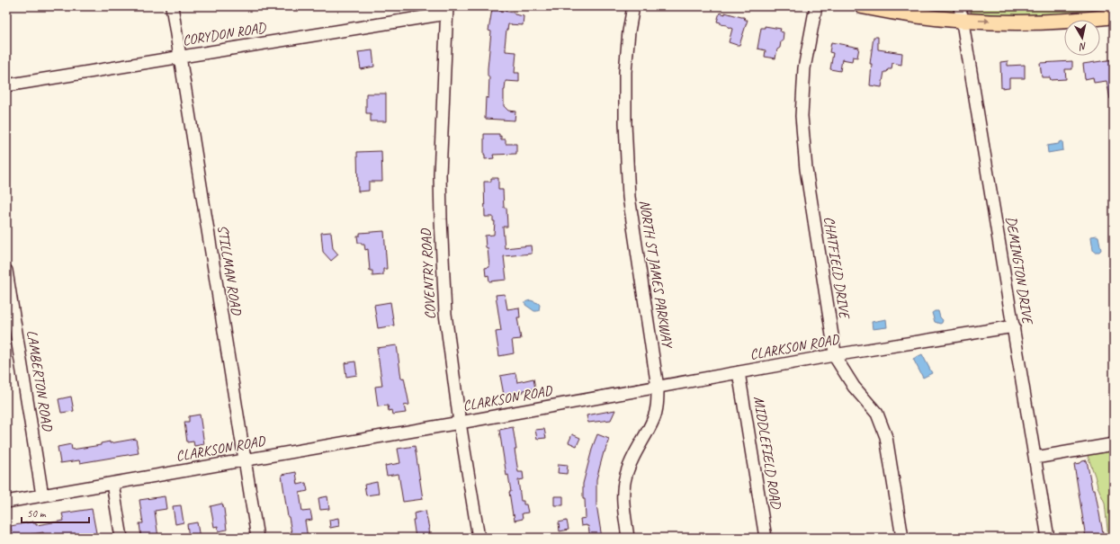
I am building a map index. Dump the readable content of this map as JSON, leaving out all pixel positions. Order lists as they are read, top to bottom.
{
  "streets": {
    "street": [
      "CORYDON ROAD",
      "CHATFIELD DRIVE",
      "STILLMAN ROAD",
      "DEMINGTON DRIVE",
      "NORTH ST JAMES PARKWAY",
      "COVENTRY ROAD",
      "CLARKSON ROAD",
      "LAMBERTON ROAD",
      "MIDDLEFIELD ROAD"
    ]
  },
  "crossings": [
    ["CORYDON ROAD", "STILLMAN ROAD"],
    ["CORYDON ROAD", "COVENTRY ROAD"],
    ["CHATFIELD DRIVE", "CLARKSON ROAD"],
    ["STILLMAN ROAD", "CLARKSON ROAD"],
    ["DEMINGTON DRIVE", "CLARKSON ROAD"],
    ["NORTH ST JAMES PARKWAY", "CLARKSON ROAD"],
    ["COVENTRY ROAD", "CLARKSON ROAD"],
    ["CLARKSON ROAD", "LAMBERTON ROAD"],
    ["CLARKSON ROAD", "MIDDLEFIELD ROAD"]
  ],
  "scale_bar": "50 m",
  "north": "bottom"
}
